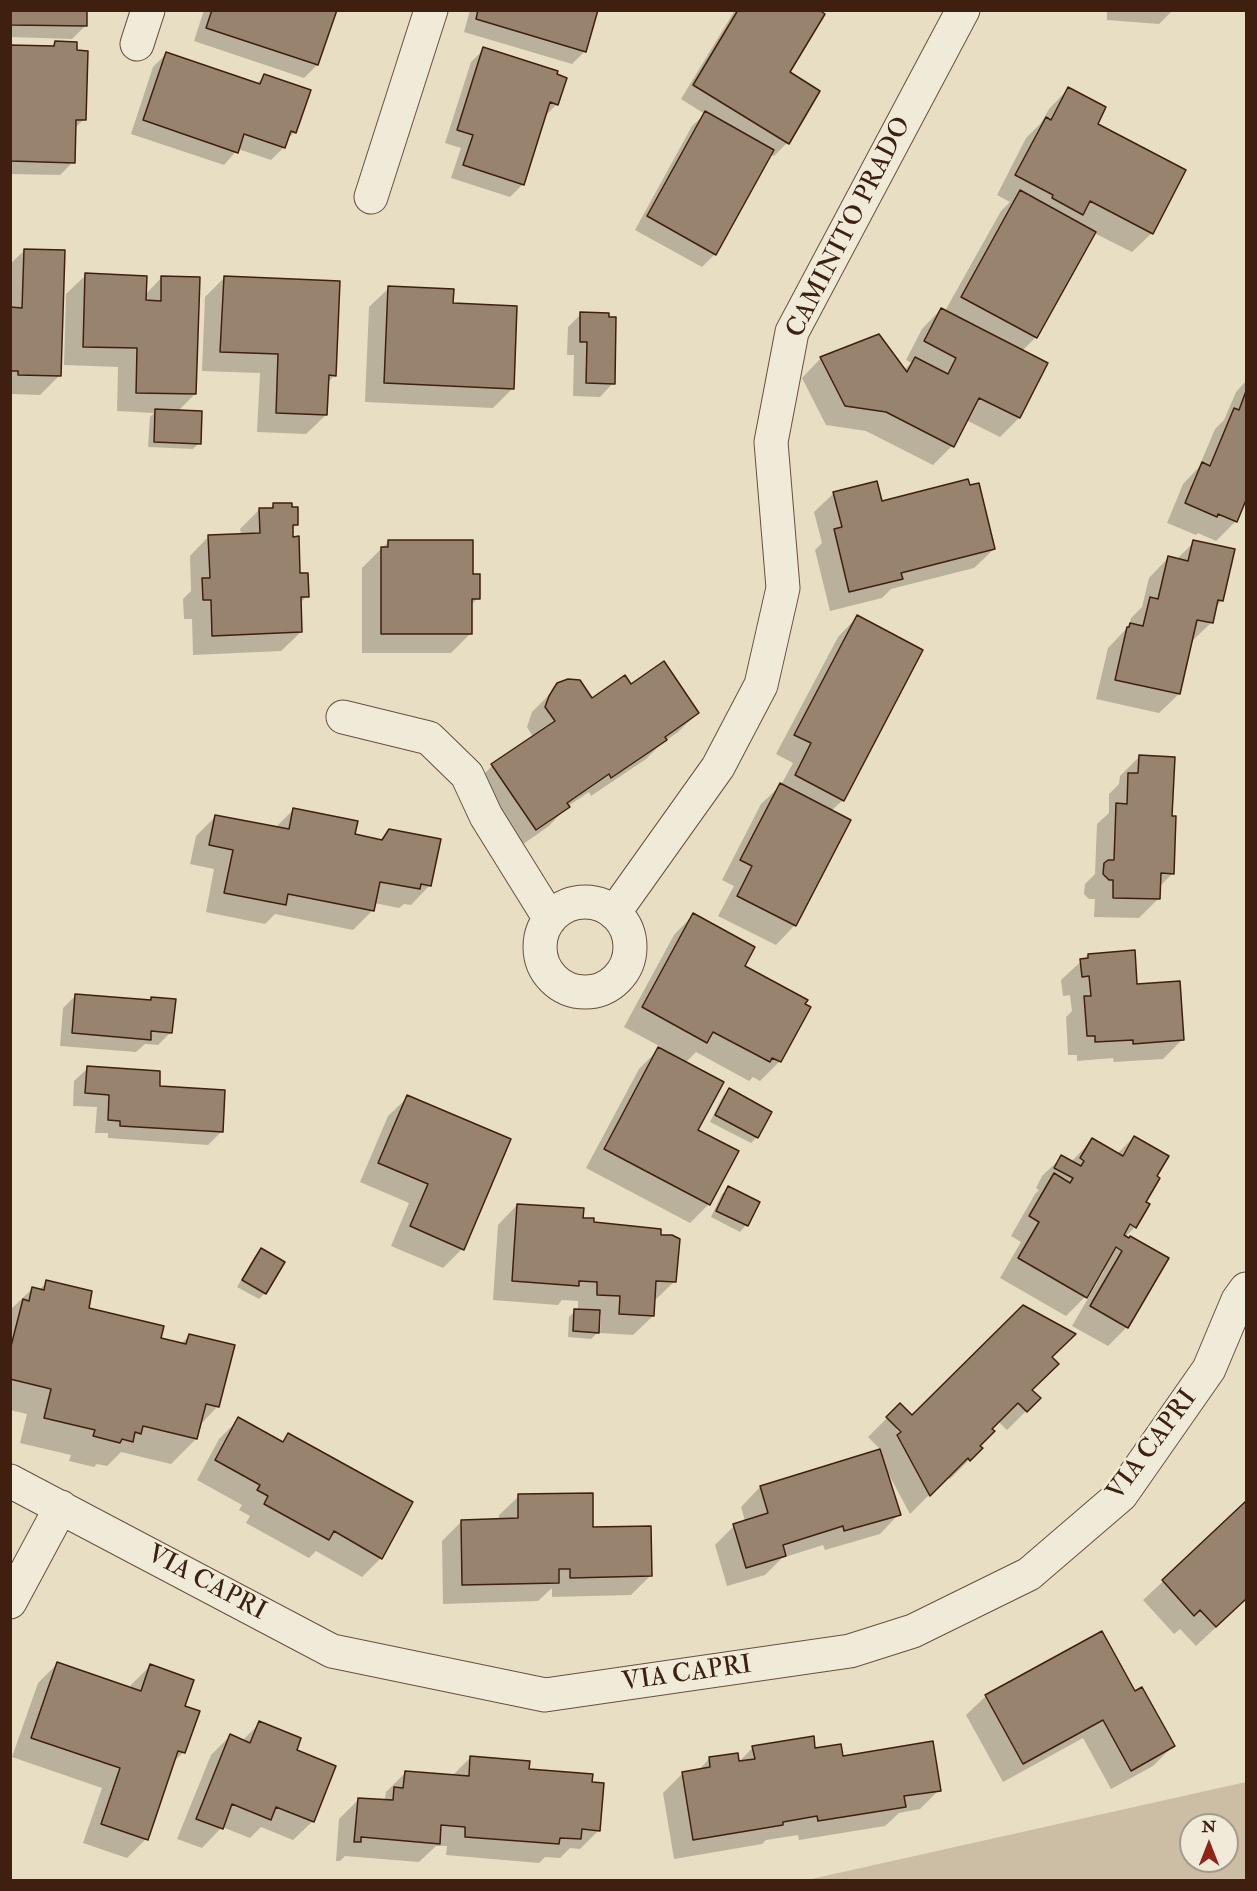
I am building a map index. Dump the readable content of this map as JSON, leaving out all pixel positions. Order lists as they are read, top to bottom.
{
  "streets": {
    "street": ["CAMINITO PRADO", "VIA CAPRI"]
  },
  "north": "top"
}
